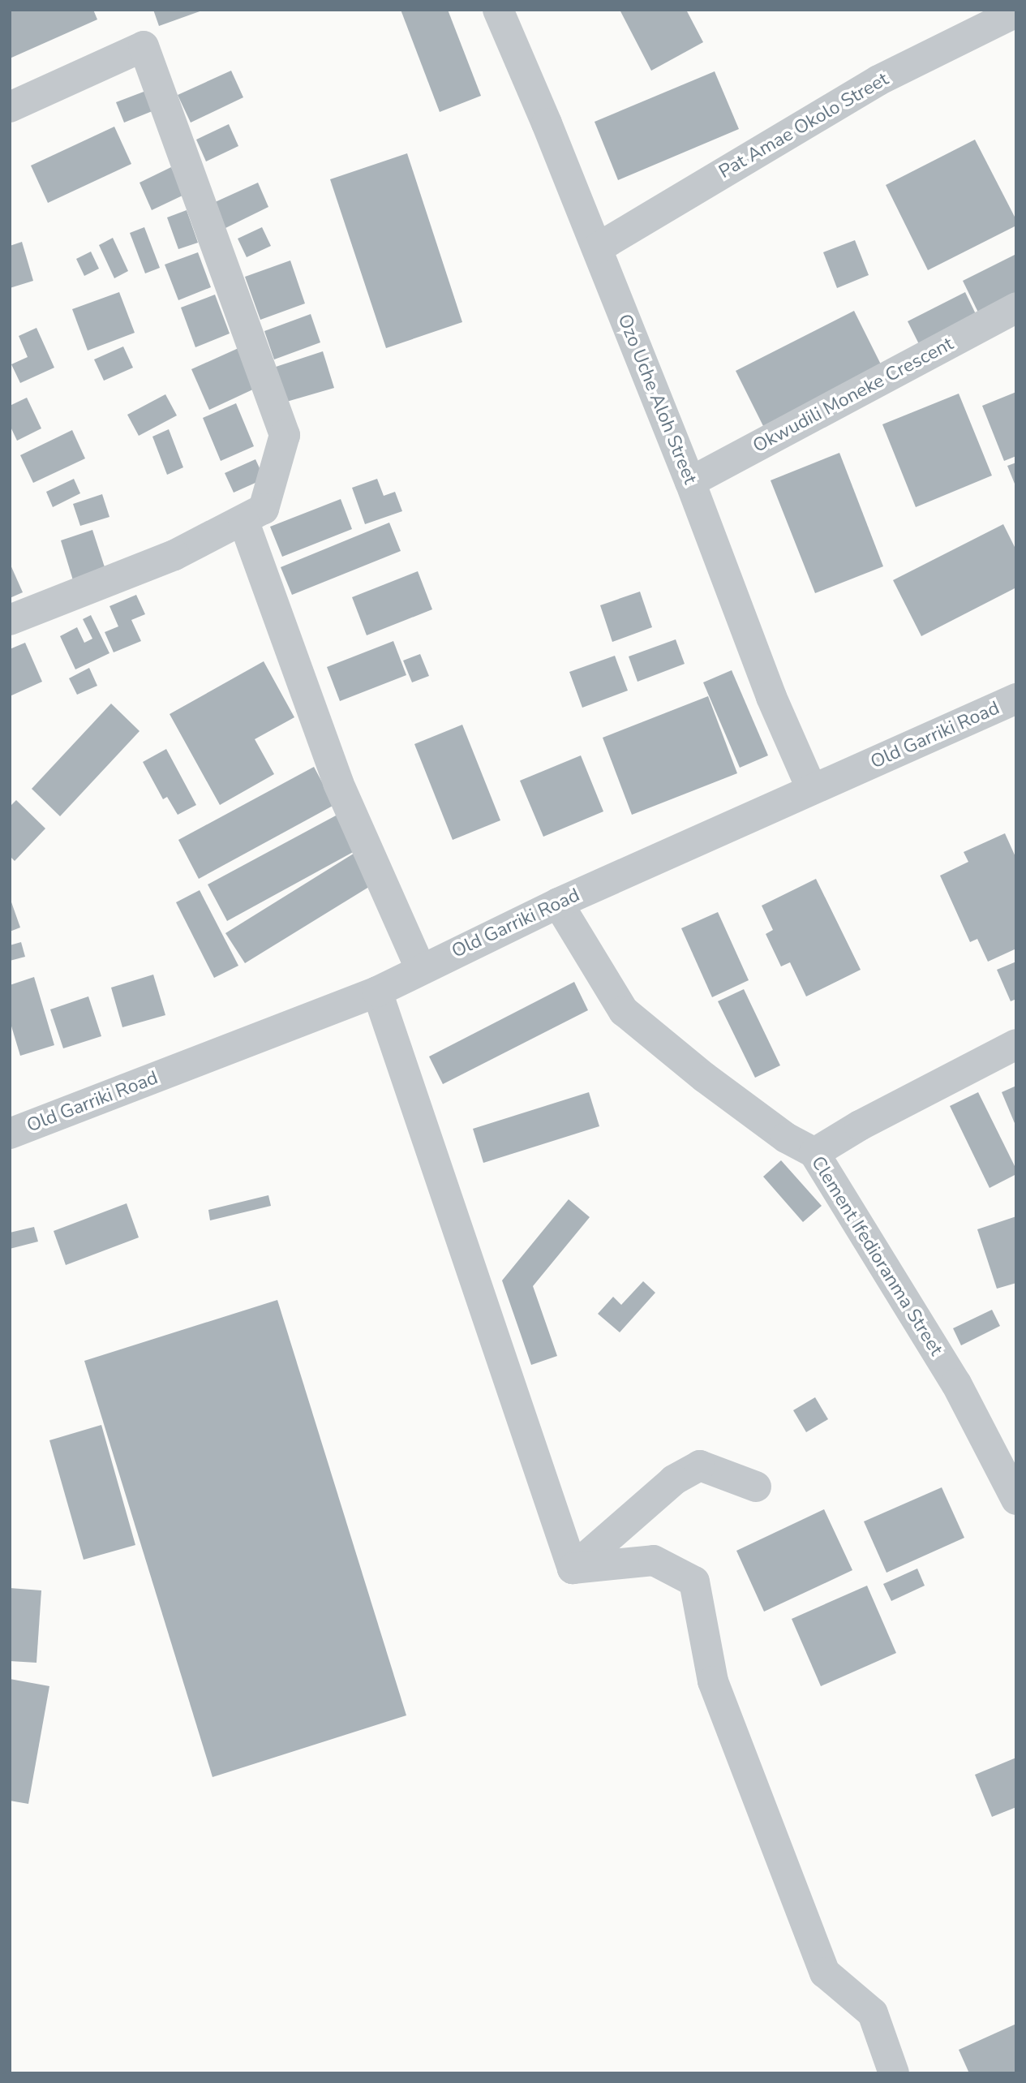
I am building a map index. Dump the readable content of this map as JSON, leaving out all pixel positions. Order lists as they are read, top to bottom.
{
  "streets": {
    "street": [
      "Pat Amae Okolo Street",
      "Okwudili Moneke Crescent",
      "Ozo Uche Aloh Street",
      "Old Garriki Road",
      "Clement Ifedioranma Street"
    ]
  },
  "crossings": [
    ["Pat Amae Okolo Street", "Ozo Uche Aloh Street"],
    ["Okwudili Moneke Crescent", "Ozo Uche Aloh Street"],
    ["Ozo Uche Aloh Street", "Old Garriki Road"],
    ["Old Garriki Road", "Clement Ifedioranma Street"]
  ]
}
